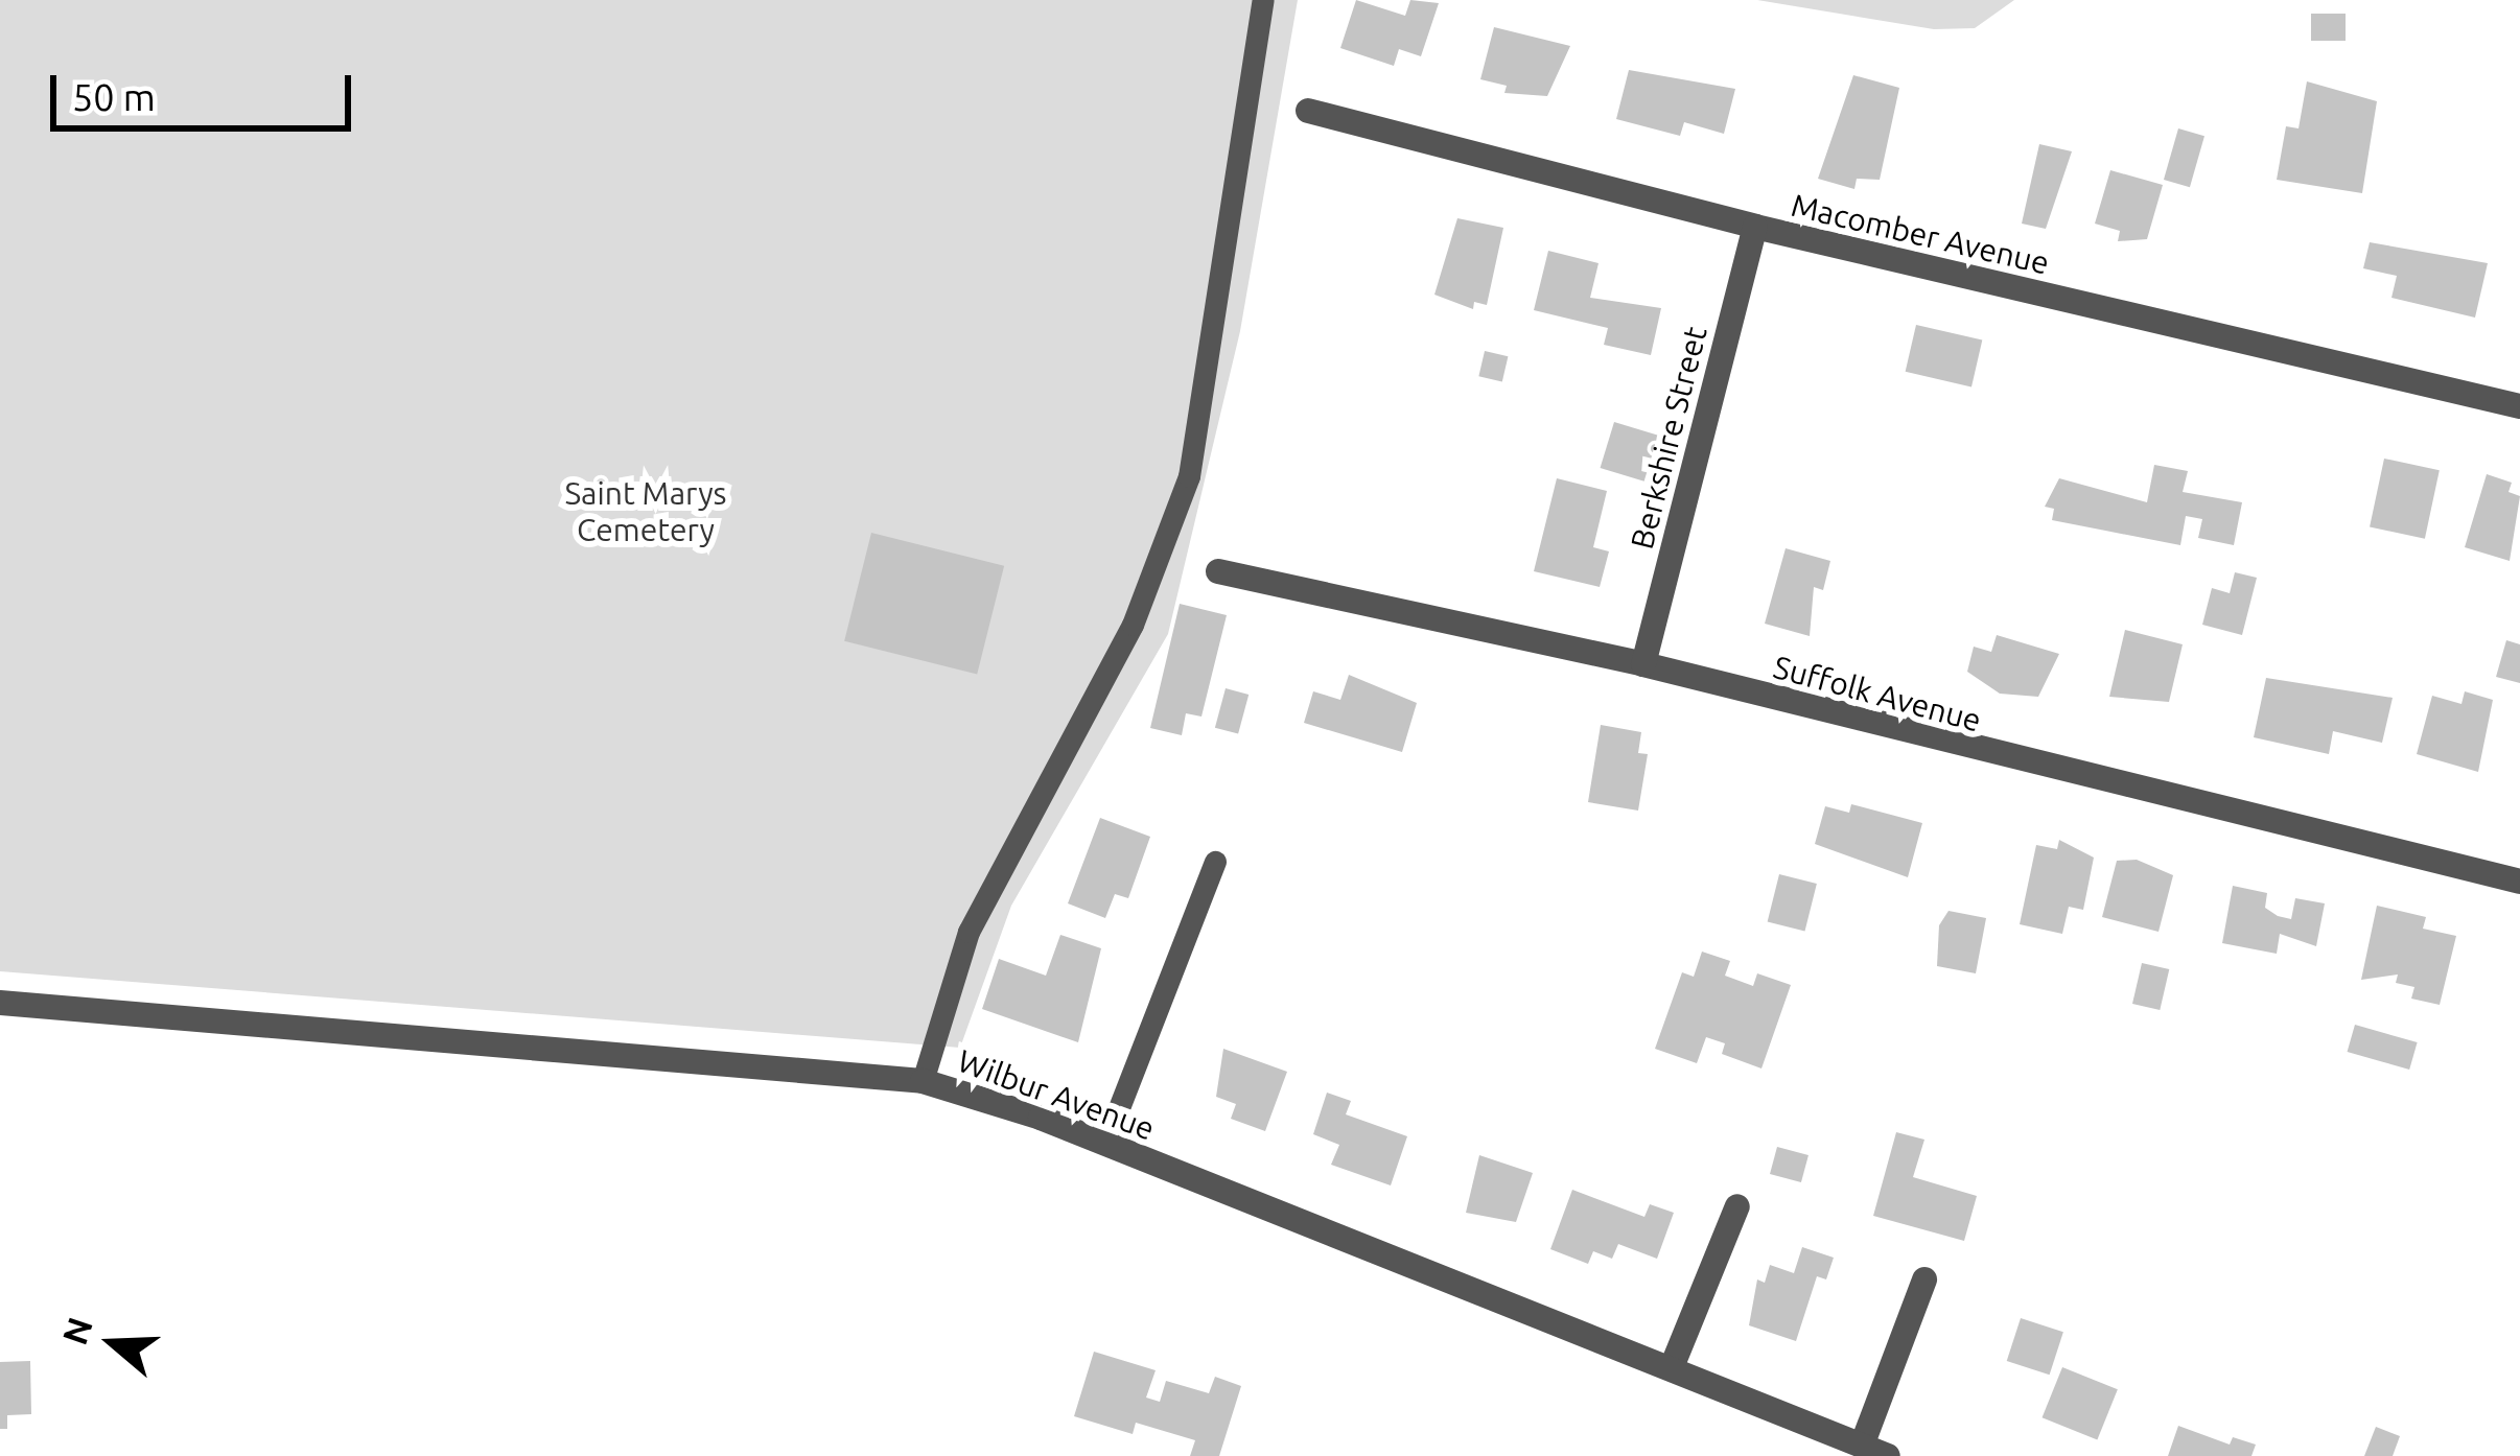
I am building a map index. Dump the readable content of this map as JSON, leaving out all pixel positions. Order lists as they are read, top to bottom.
{
  "streets": {
    "street": [
      "Macomber Avenue",
      "Berkshire Street",
      "Suffolk Avenue",
      "Wilbur Avenue"
    ]
  },
  "crossings": [
    ["Macomber Avenue", "Berkshire Street"],
    ["Berkshire Street", "Suffolk Avenue"]
  ],
  "parks": ["Saint Marys Cemetery"],
  "scale_bar": "50 m",
  "north": "left"
}
